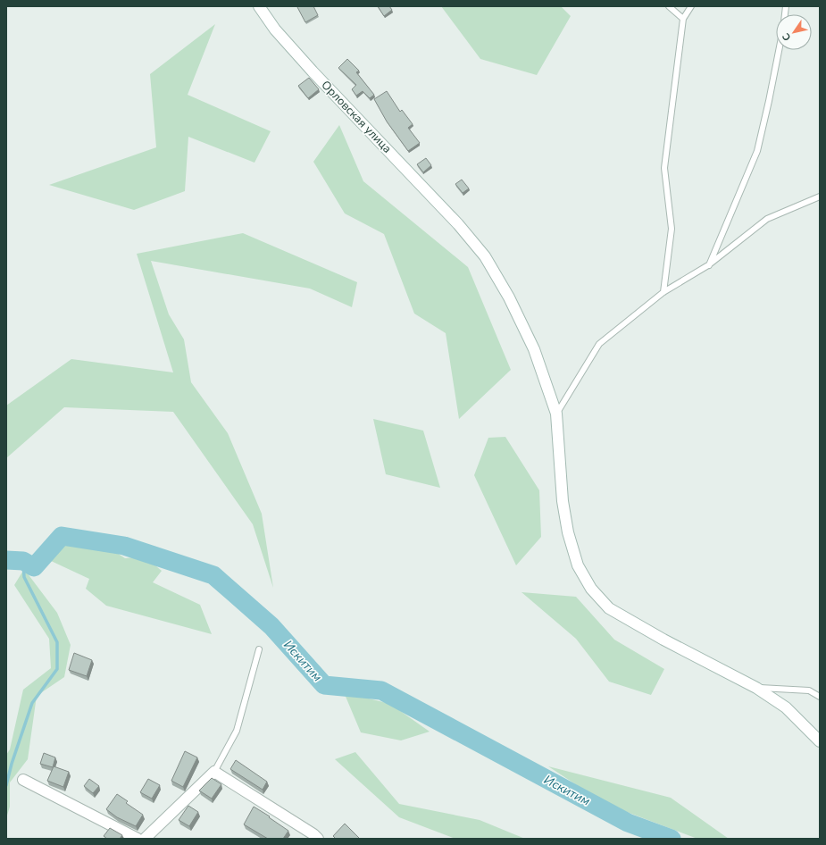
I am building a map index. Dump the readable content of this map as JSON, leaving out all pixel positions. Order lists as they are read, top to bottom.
{
  "streets": {
    "main road": ["Орловская улица"]
  },
  "water": ["Искитим"],
  "north": "bottom left"
}
